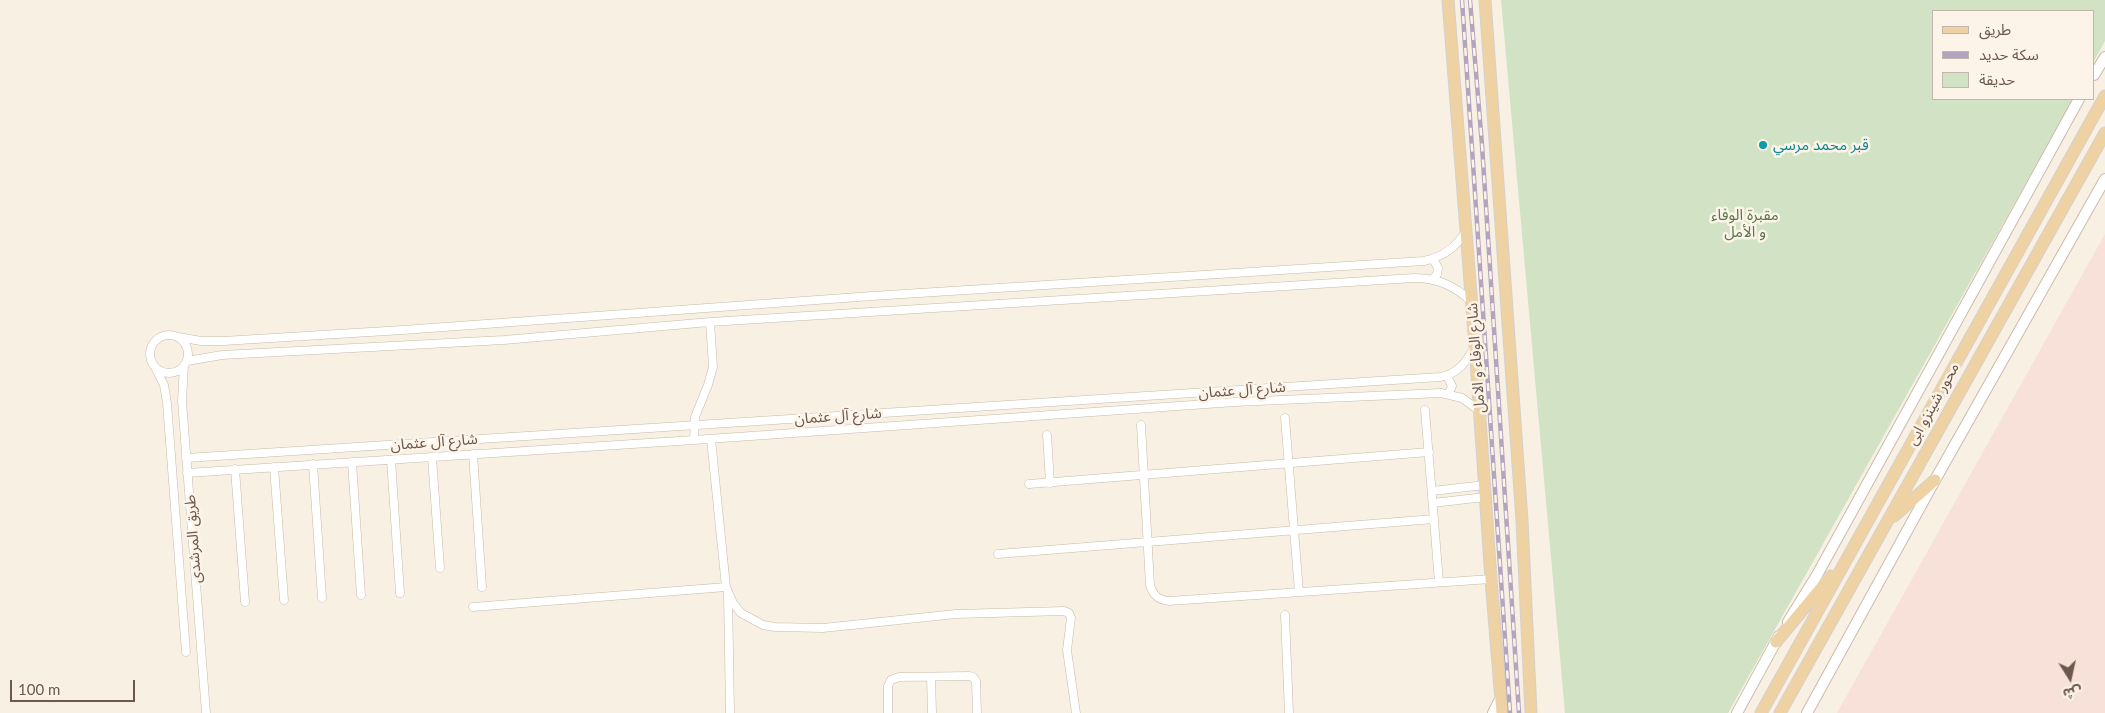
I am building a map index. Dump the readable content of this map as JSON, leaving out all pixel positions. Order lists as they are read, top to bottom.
{
  "streets": {
    "main road": ["شارع الوفاء و الامل", "محور شينزو ابى"],
    "street": ["شارع آل عثمان", "طريق المرشدى"]
  },
  "crossings": [
    ["شارع الوفاء و الامل", "شارع آل عثمان"],
    ["شارع آل عثمان", "طريق المرشدى"]
  ],
  "parks": ["مقبرة الوفاء و الأمل"],
  "places": ["قبر محمد مرسي"],
  "legend": ["طريق", "سكة حديد", "حديقة"],
  "scale_bar": "100 m",
  "north": "bottom"
}
